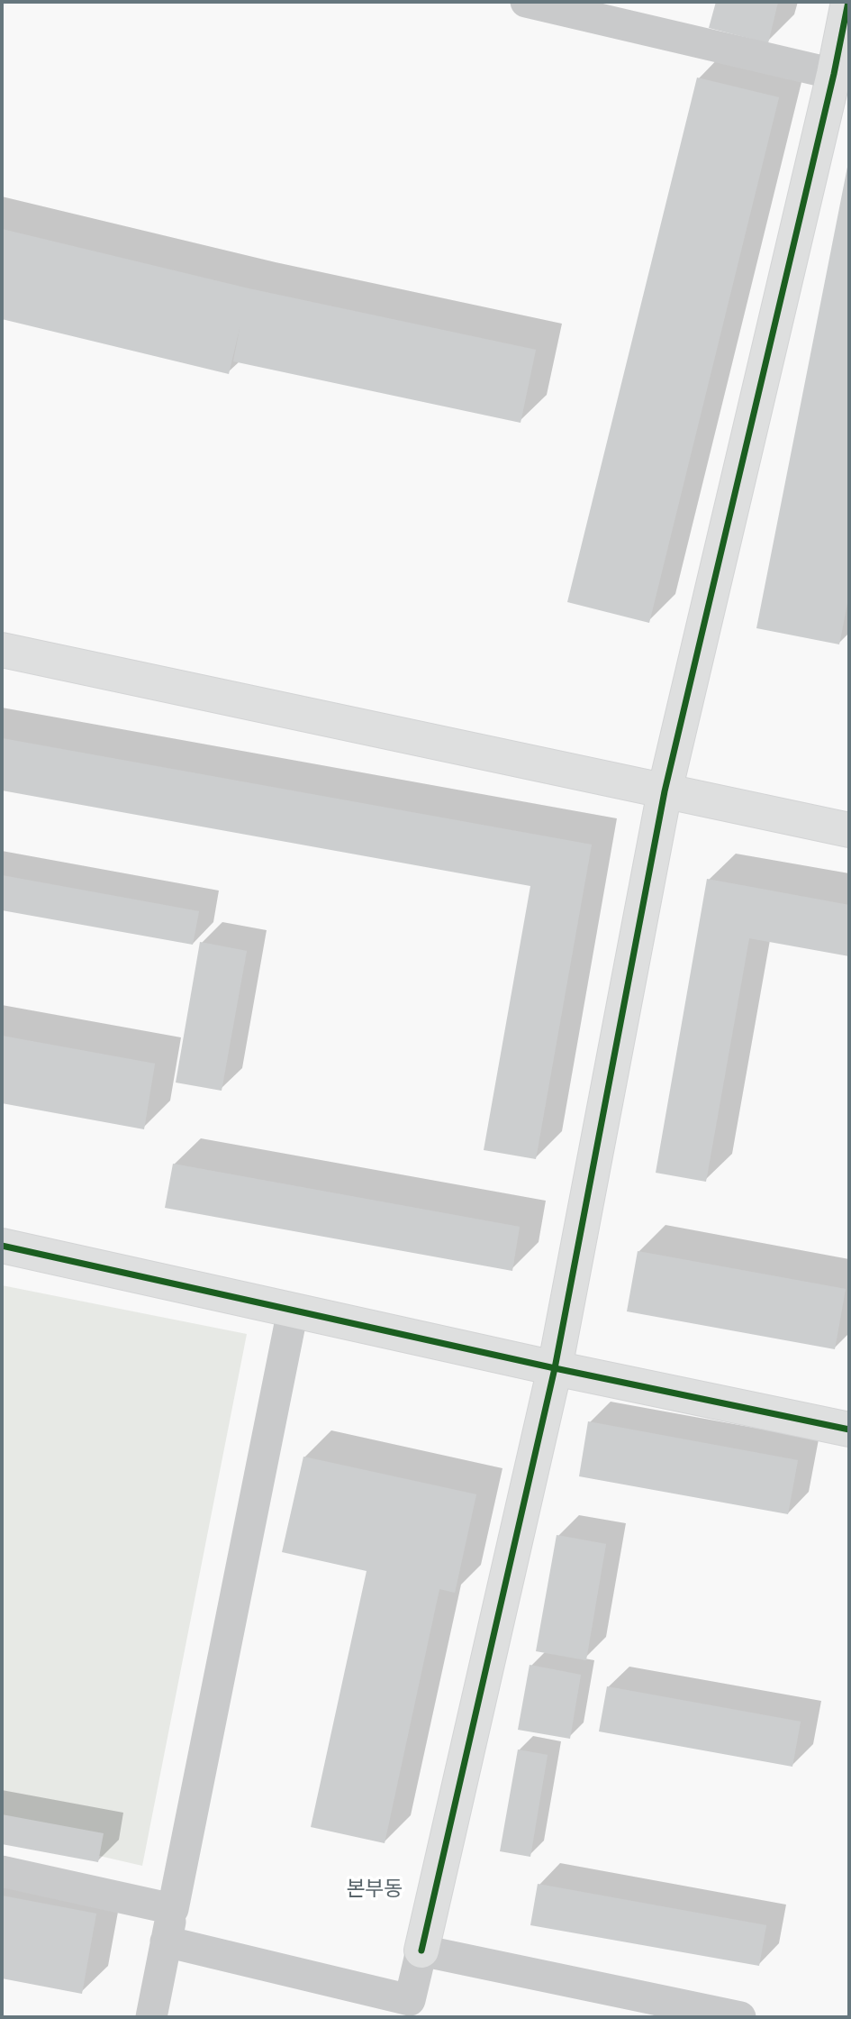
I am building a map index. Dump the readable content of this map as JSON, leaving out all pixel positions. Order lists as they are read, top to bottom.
{
  "districts": ["본부동"]
}
